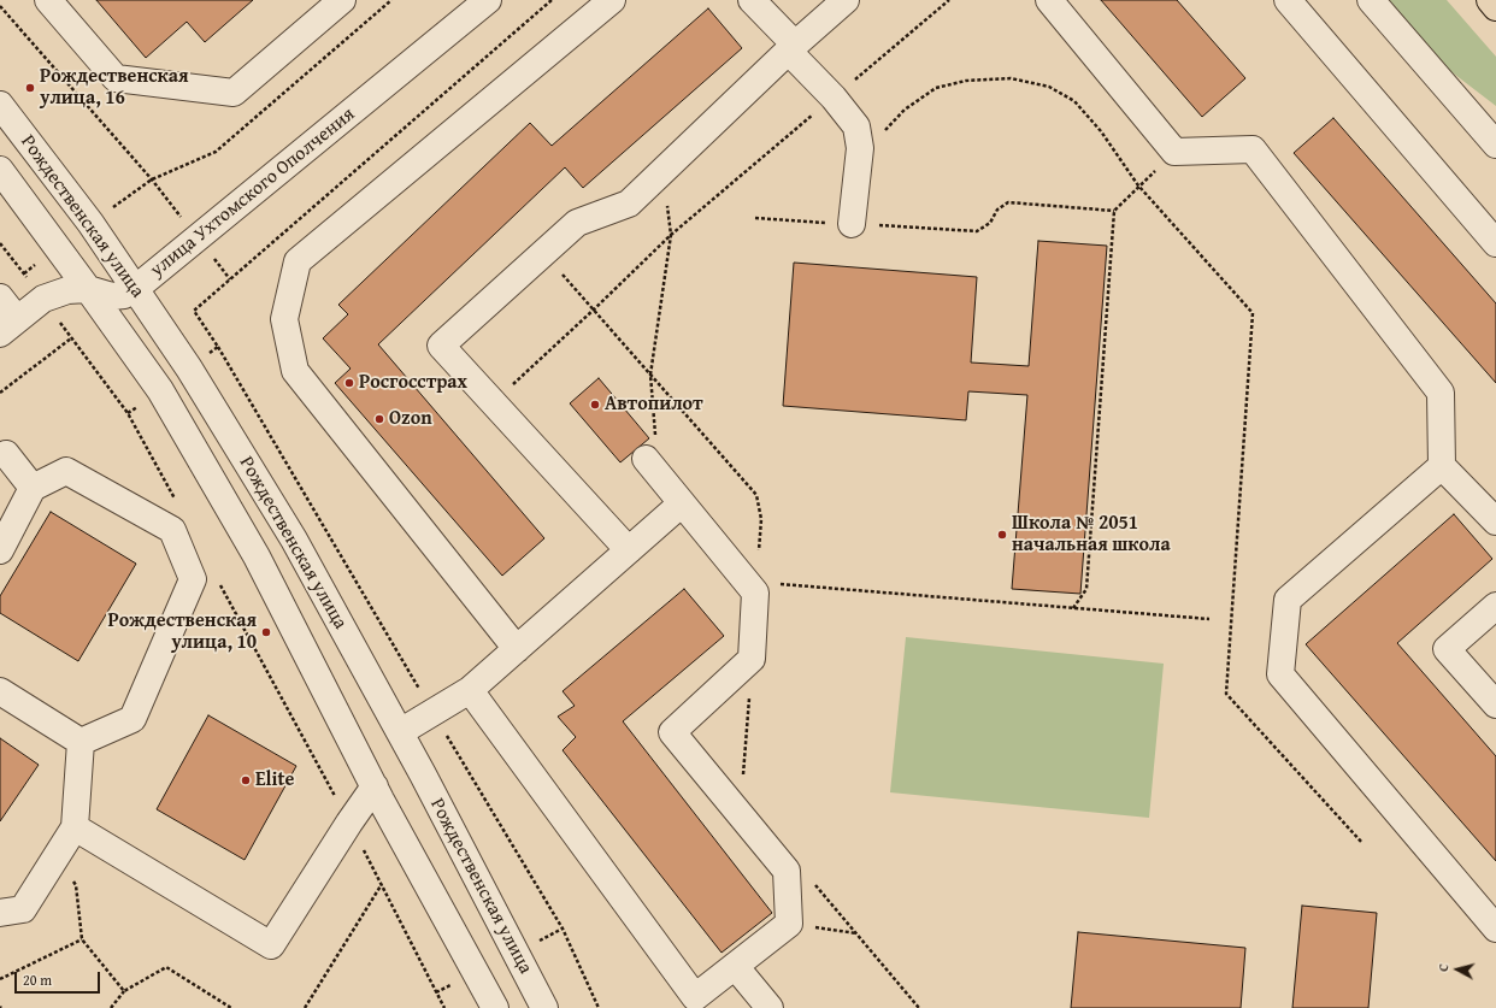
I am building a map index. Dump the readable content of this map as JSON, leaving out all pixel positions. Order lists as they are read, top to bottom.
{
  "streets": {
    "street": ["улица Ухтомского Ополчения", "Рождественская улица"]
  },
  "crossings": [
    ["улица Ухтомского Ополчения", "Рождественская улица"]
  ],
  "places": [
    "Рождественская улица, 16",
    "Росгосстрах",
    "Автопилот",
    "Ozon",
    "Школа № 2051 начальная школа",
    "Рождественская улица, 10",
    "Elite"
  ],
  "scale_bar": "20 m",
  "north": "left"
}
